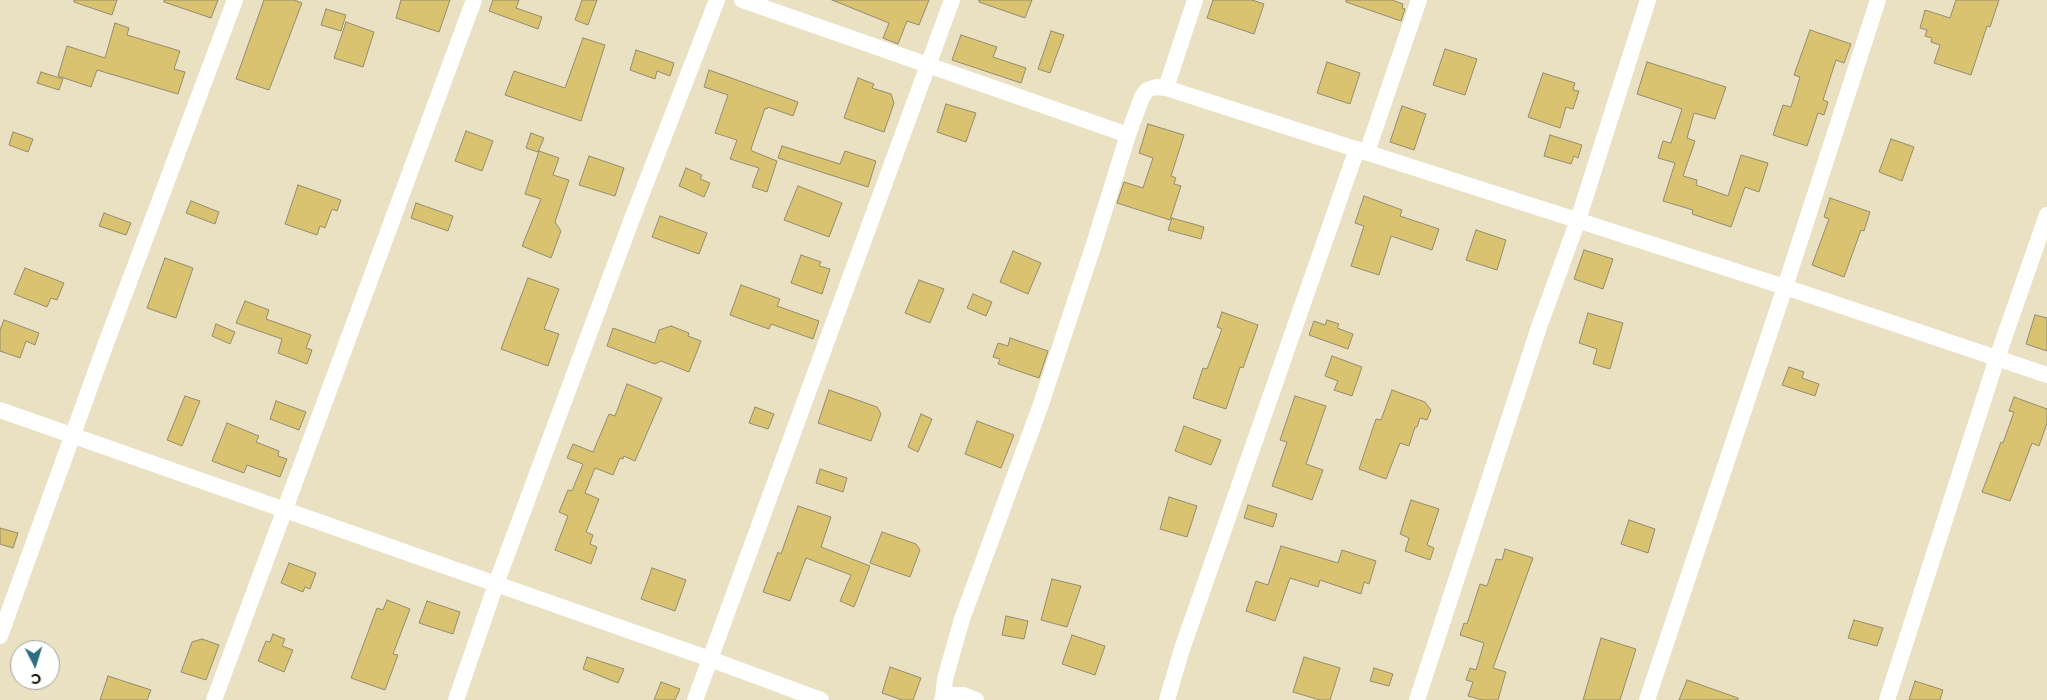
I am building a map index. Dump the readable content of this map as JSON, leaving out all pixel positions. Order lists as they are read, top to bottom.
{
  "north": "bottom"
}
